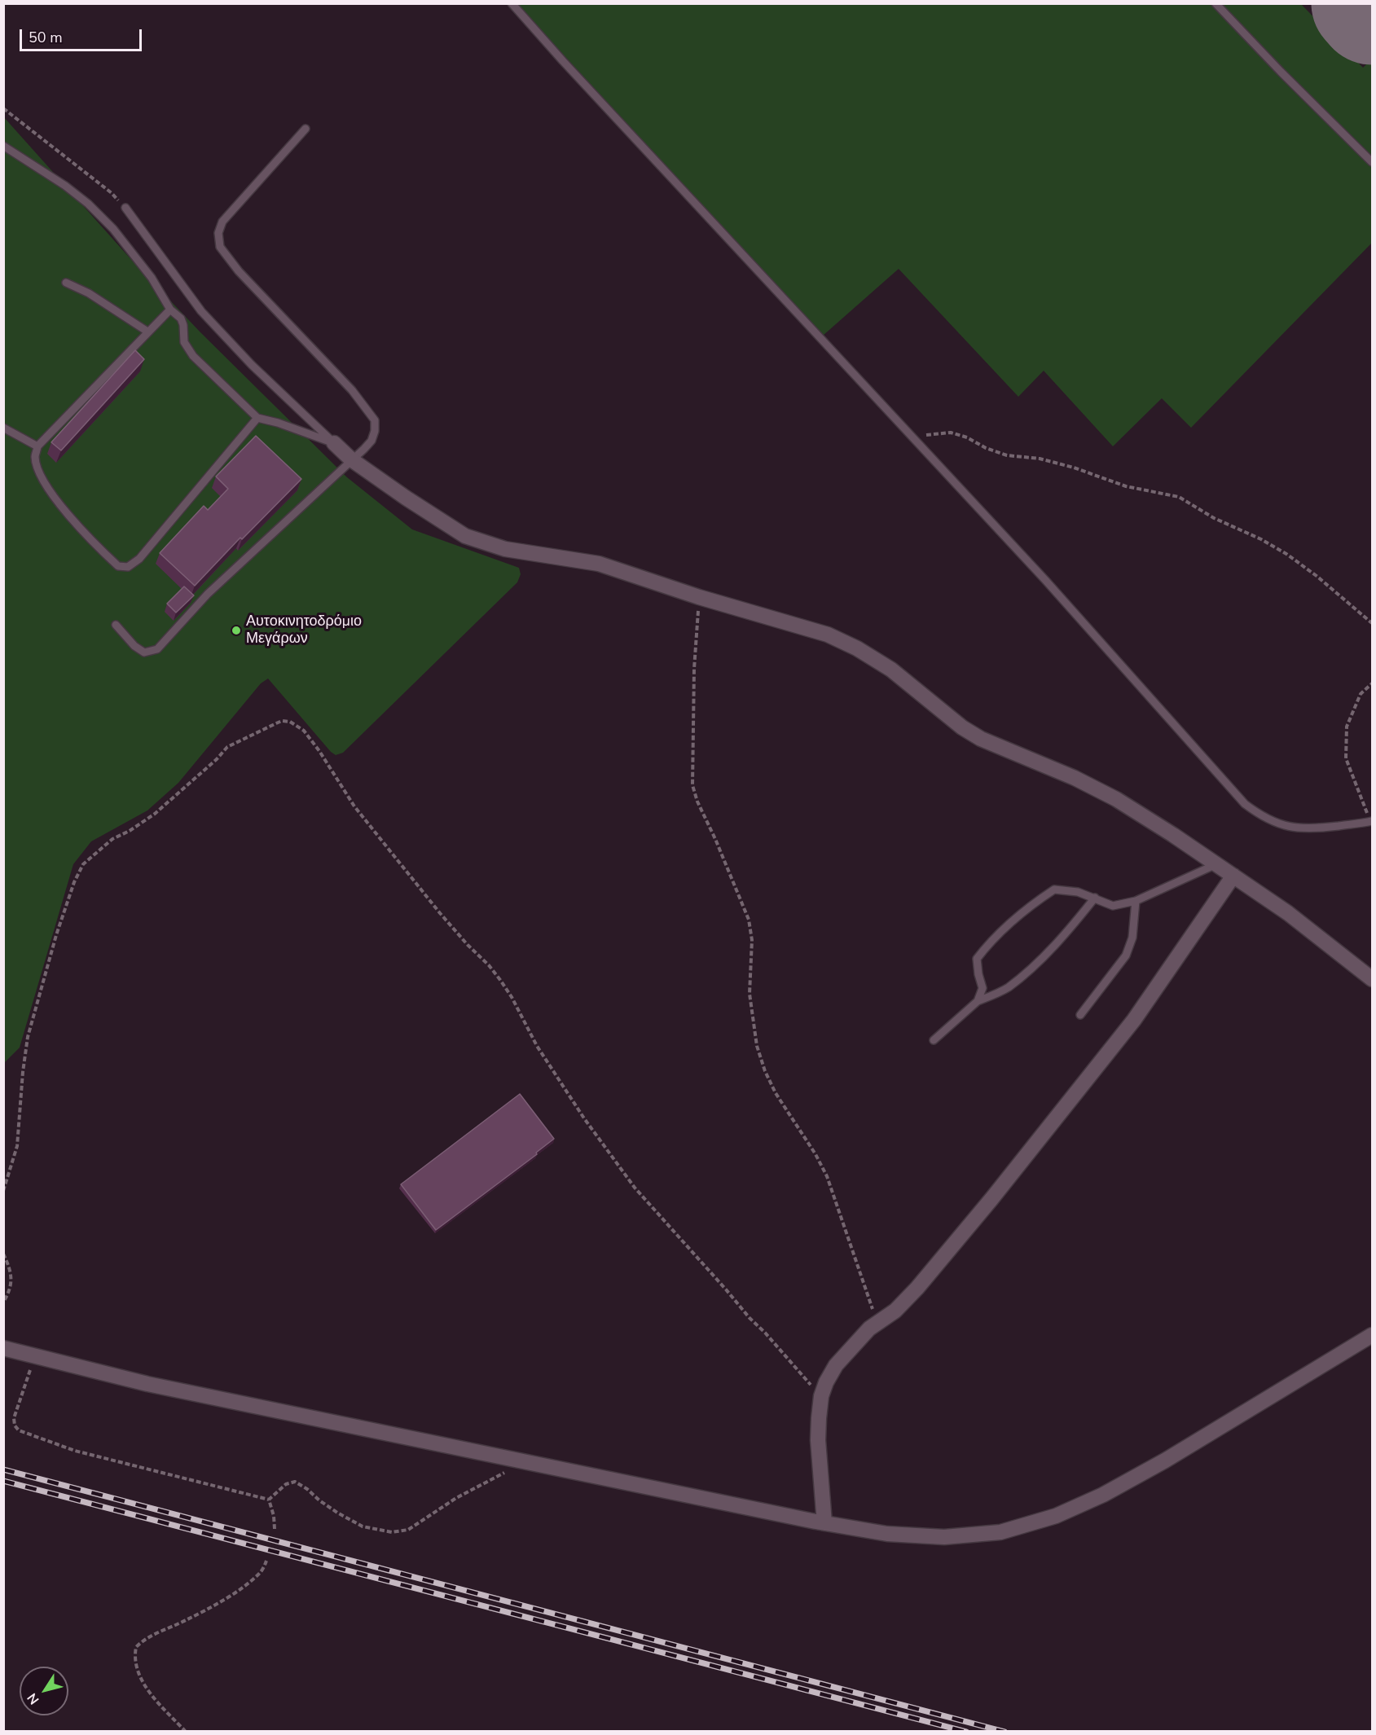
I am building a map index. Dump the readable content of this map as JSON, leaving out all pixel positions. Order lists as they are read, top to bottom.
{
  "places": ["Αυτοκινητοδρόμιο Μεγάρων"],
  "scale_bar": "50 m",
  "north": "bottom left"
}
